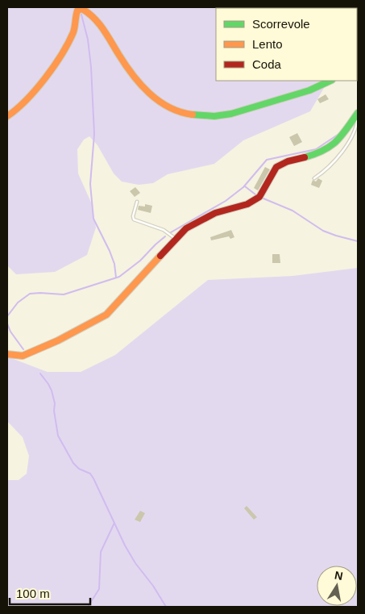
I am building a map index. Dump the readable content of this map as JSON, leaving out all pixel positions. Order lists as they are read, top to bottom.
{
  "legend": ["Scorrevole", "Lento", "Coda"],
  "scale_bar": "100 m",
  "north": "top"
}
